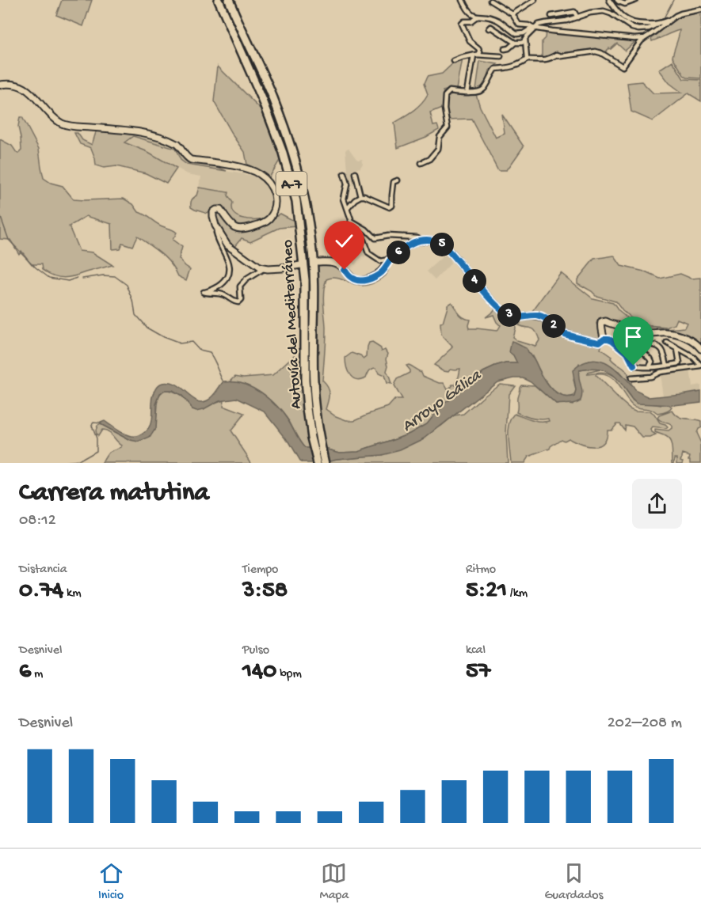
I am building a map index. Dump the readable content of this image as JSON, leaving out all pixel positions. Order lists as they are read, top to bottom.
{
  "streets": {
    "highway": ["A-7", "Autovía del Mediterráneo"]
  },
  "water": ["Arroyo Gálica"],
  "page": {
    "pins": [
      "5",
      "6",
      "4",
      "3",
      "2"
    ],
    "heading": ["Carrera matutina", "08:12"],
    "stats": [
      ["Distancia", "0.74 km"],
      ["Tiempo", "3:58"],
      ["Ritmo", "5:21 /km"],
      ["Desnivel", "6 m"],
      ["Pulso", "140 bpm"],
      ["kcal", "57"]
    ],
    "chart": ["Desnivel", "202–208 m"],
    "tabs": ["Inicio", "Mapa", "Guardados"]
  }
}
